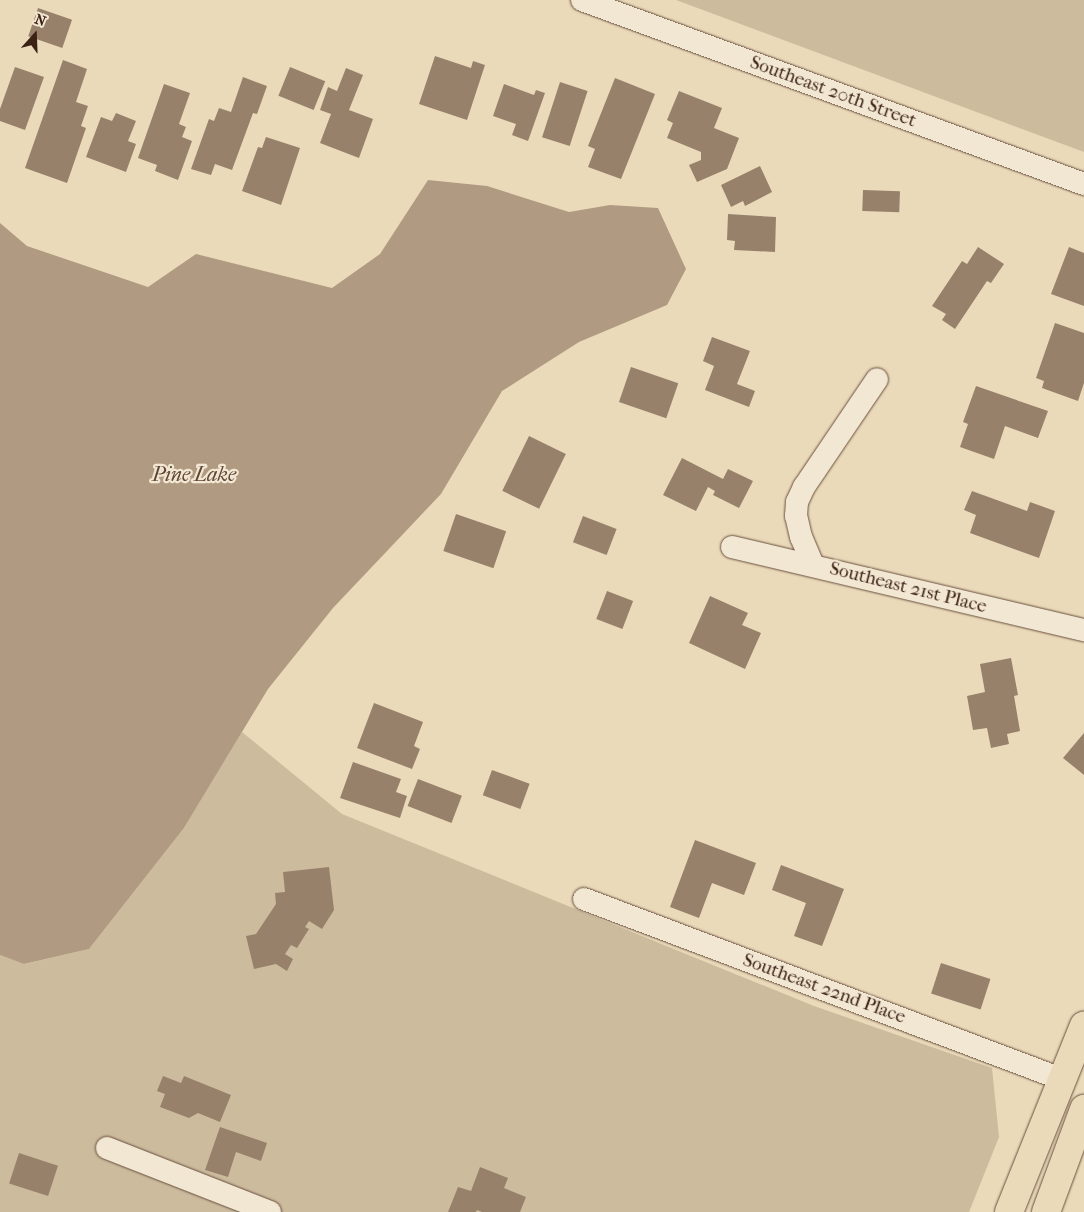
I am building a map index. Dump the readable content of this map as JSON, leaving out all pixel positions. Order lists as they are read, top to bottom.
{
  "streets": {
    "street": ["Southeast 20th Street", "Southeast 21st Place", "Southeast 22nd Place"]
  },
  "water": ["Pine Lake"],
  "north": "top"
}
